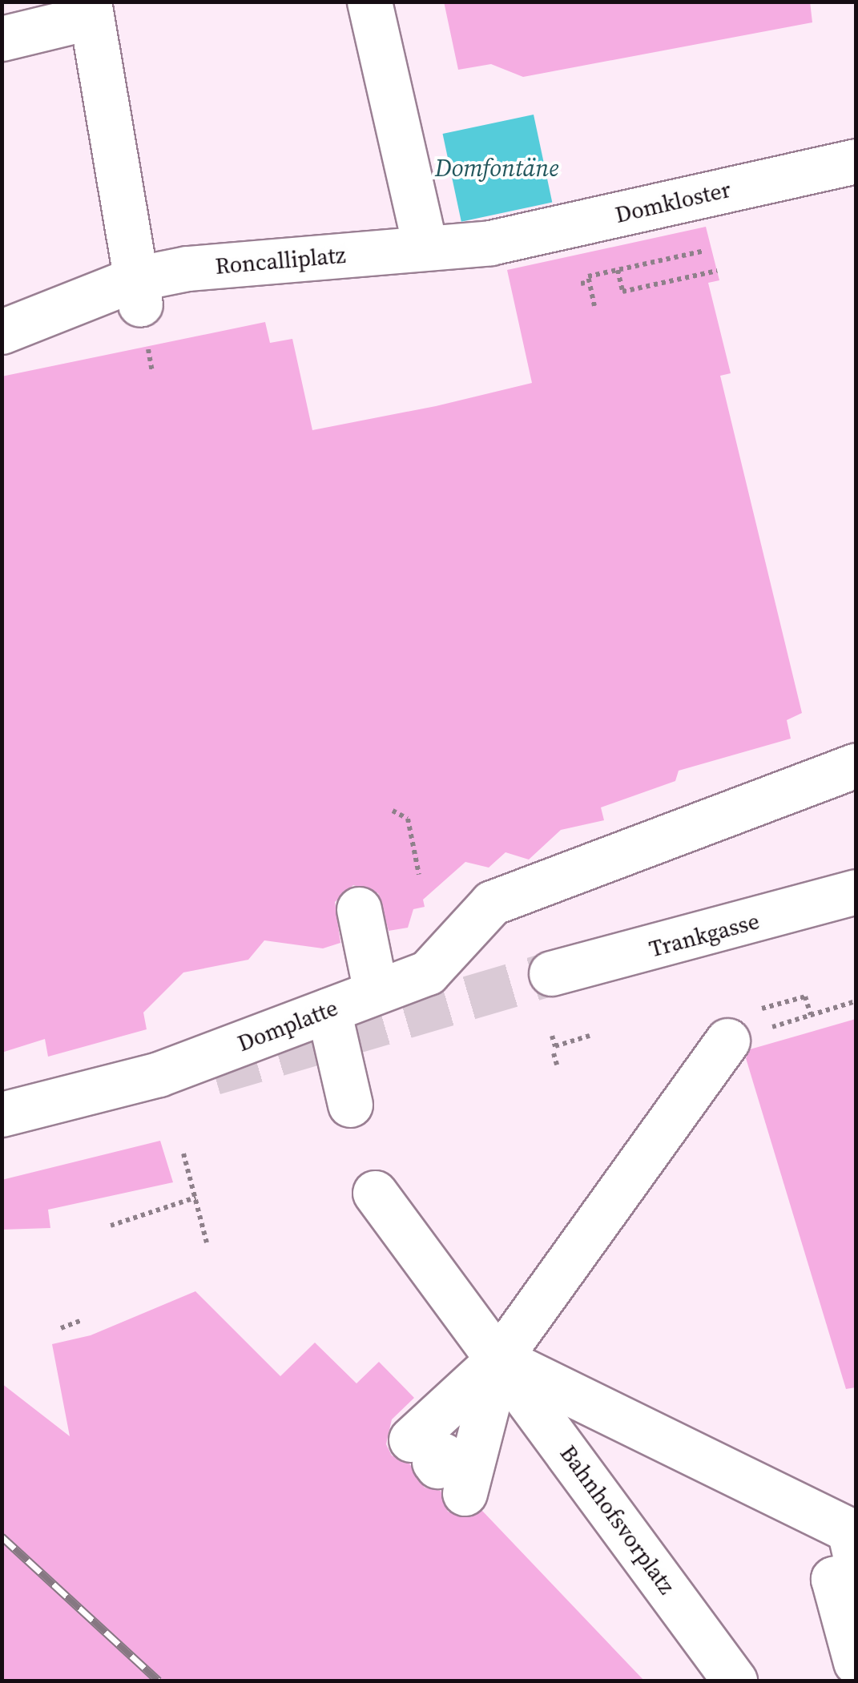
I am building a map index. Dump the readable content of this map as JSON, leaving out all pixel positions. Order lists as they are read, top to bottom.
{
  "streets": {
    "street": [
      "Domkloster",
      "Roncalliplatz",
      "Trankgasse",
      "Domplatte",
      "Bahnhofsvorplatz"
    ]
  },
  "crossings": [
    ["Domkloster", "Roncalliplatz"]
  ],
  "water": ["Domfontäne"]
}
